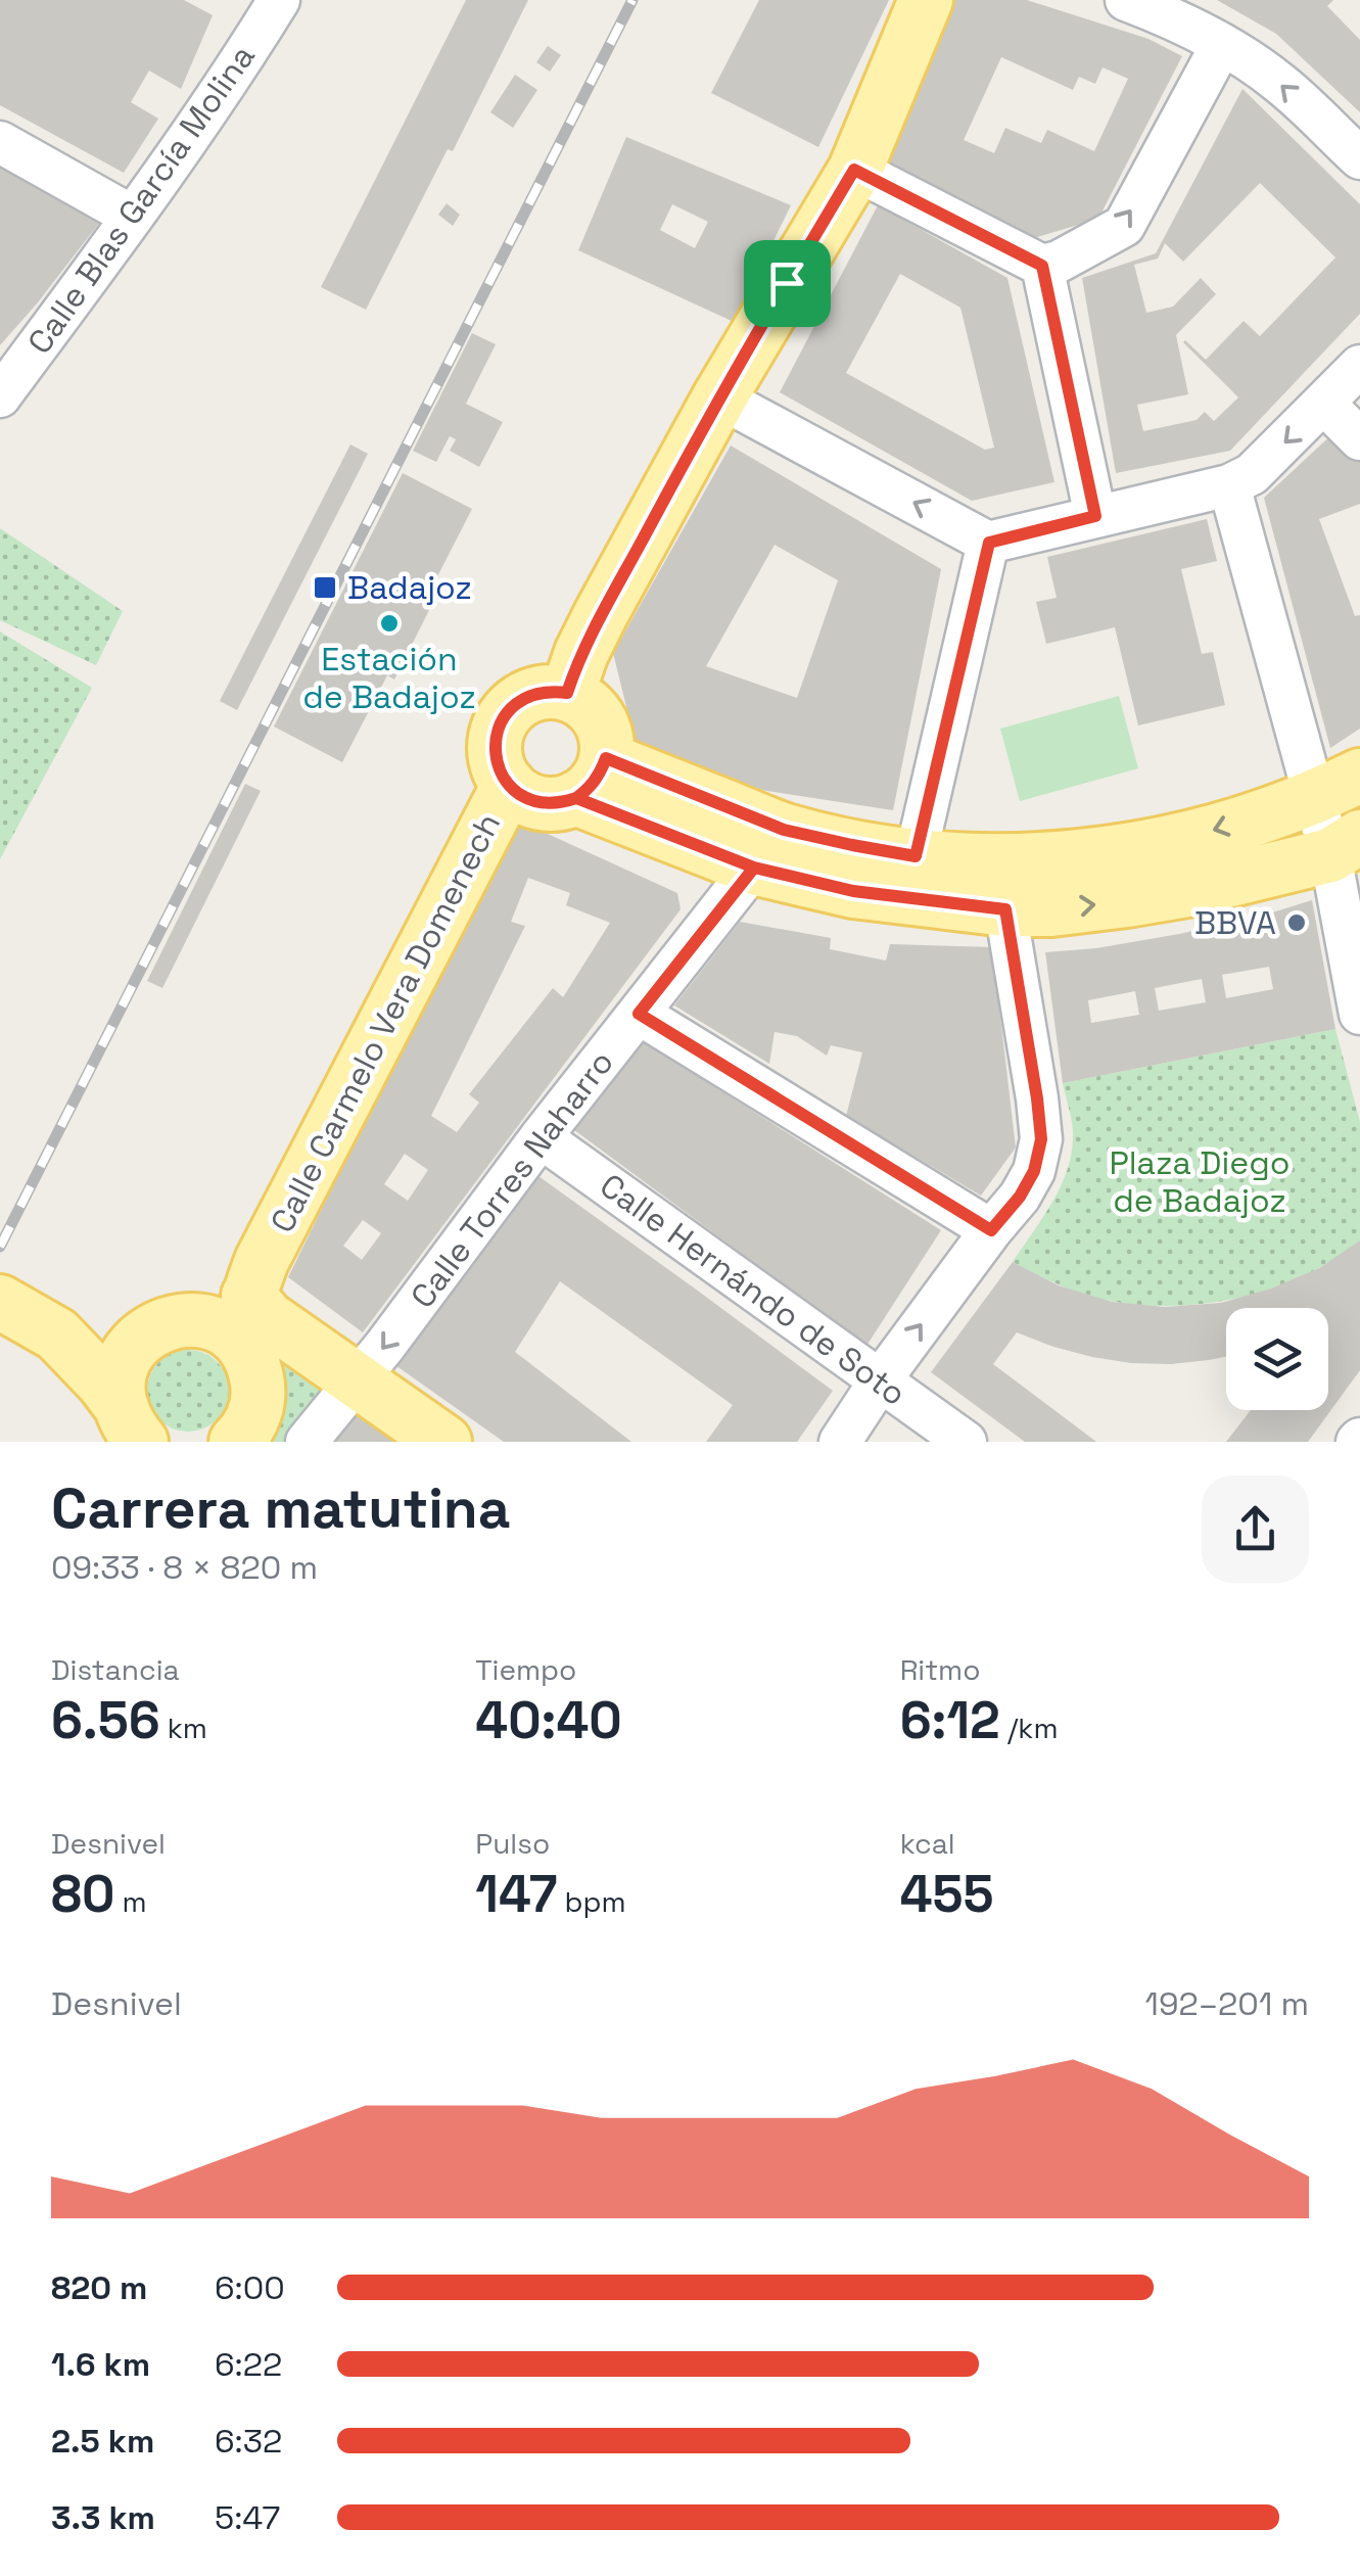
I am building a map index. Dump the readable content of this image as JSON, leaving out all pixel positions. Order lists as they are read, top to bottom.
{
  "streets": {
    "main road": ["Calle Carmelo Vera Domenech"],
    "street": ["Calle Blas García Molina", "Calle Torres Naharro", "Calle Hernándo de Soto"]
  },
  "crossings": [
    ["Calle Torres Naharro", "Calle Hernándo de Soto"]
  ],
  "one_way": ["Calle Torres Naharro"],
  "parks": ["Plaza Diego de Badajoz"],
  "places": {
    "transit": ["Badajoz"],
    "other": ["Estación de Badajoz", "BBVA"]
  },
  "page": {
    "heading": ["Carrera matutina", "09:33 · 8 × 820 m"],
    "stats": [
      ["Distancia", "6.56 km"],
      ["Tiempo", "40:40"],
      ["Ritmo", "6:12 /km"],
      ["Desnivel", "80 m"],
      ["Pulso", "147 bpm"],
      ["kcal", "455"]
    ],
    "chart": ["Desnivel", "192–201 m"],
    "list": [
      {
        "name": "820 m",
        "note": "6:00"
      },
      {
        "name": "1.6 km",
        "note": "6:22"
      },
      {
        "name": "2.5 km",
        "note": "6:32"
      },
      {
        "name": "3.3 km",
        "note": "5:47"
      }
    ]
  }
}
